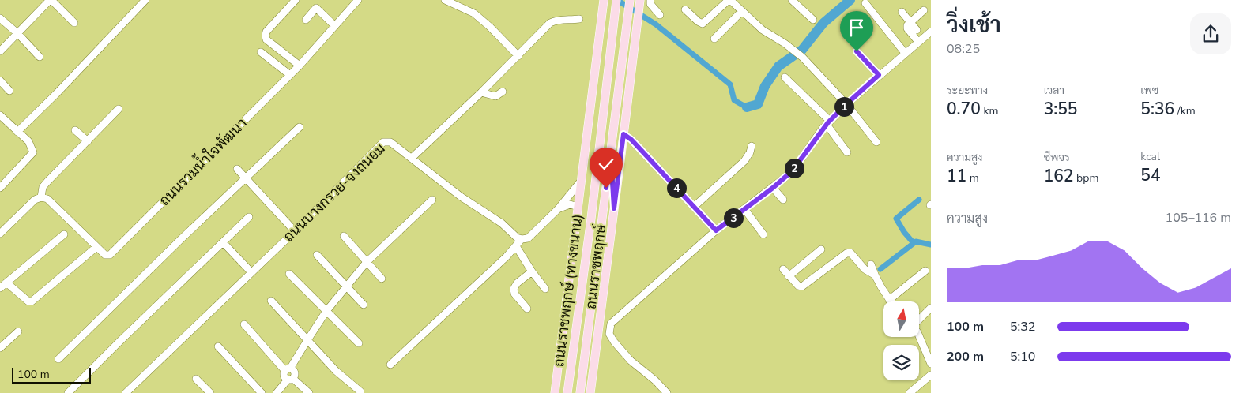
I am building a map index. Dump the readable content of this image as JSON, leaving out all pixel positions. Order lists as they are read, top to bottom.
{
  "streets": {
    "main road": ["ถนนราชพฤกษ์", "ถนนราชพฤกษ์ (ทางขนาน)"],
    "street": ["ถนนรวมน้ำใจพัฒนา", "ถนนบางกรวย-จงถนอม"]
  },
  "scale_bar": "100 m",
  "north": "top",
  "page": {
    "heading": ["วิ่งเช้า", "08:25"],
    "stats": [
      ["ระยะทาง", "0.70 km"],
      ["เวลา", "3:55"],
      ["เพซ", "5:36 /km"],
      ["ความสูง", "11 m"],
      ["ชีพจร", "162 bpm"],
      ["kcal", "54"]
    ],
    "pins": [
      "1",
      "2",
      "4",
      "3"
    ],
    "chart": ["ความสูง", "105–116 m"],
    "list": [
      {
        "name": "100 m",
        "note": "5:32"
      },
      {
        "name": "200 m",
        "note": "5:10"
      }
    ],
    "scale": "100 m"
  }
}
